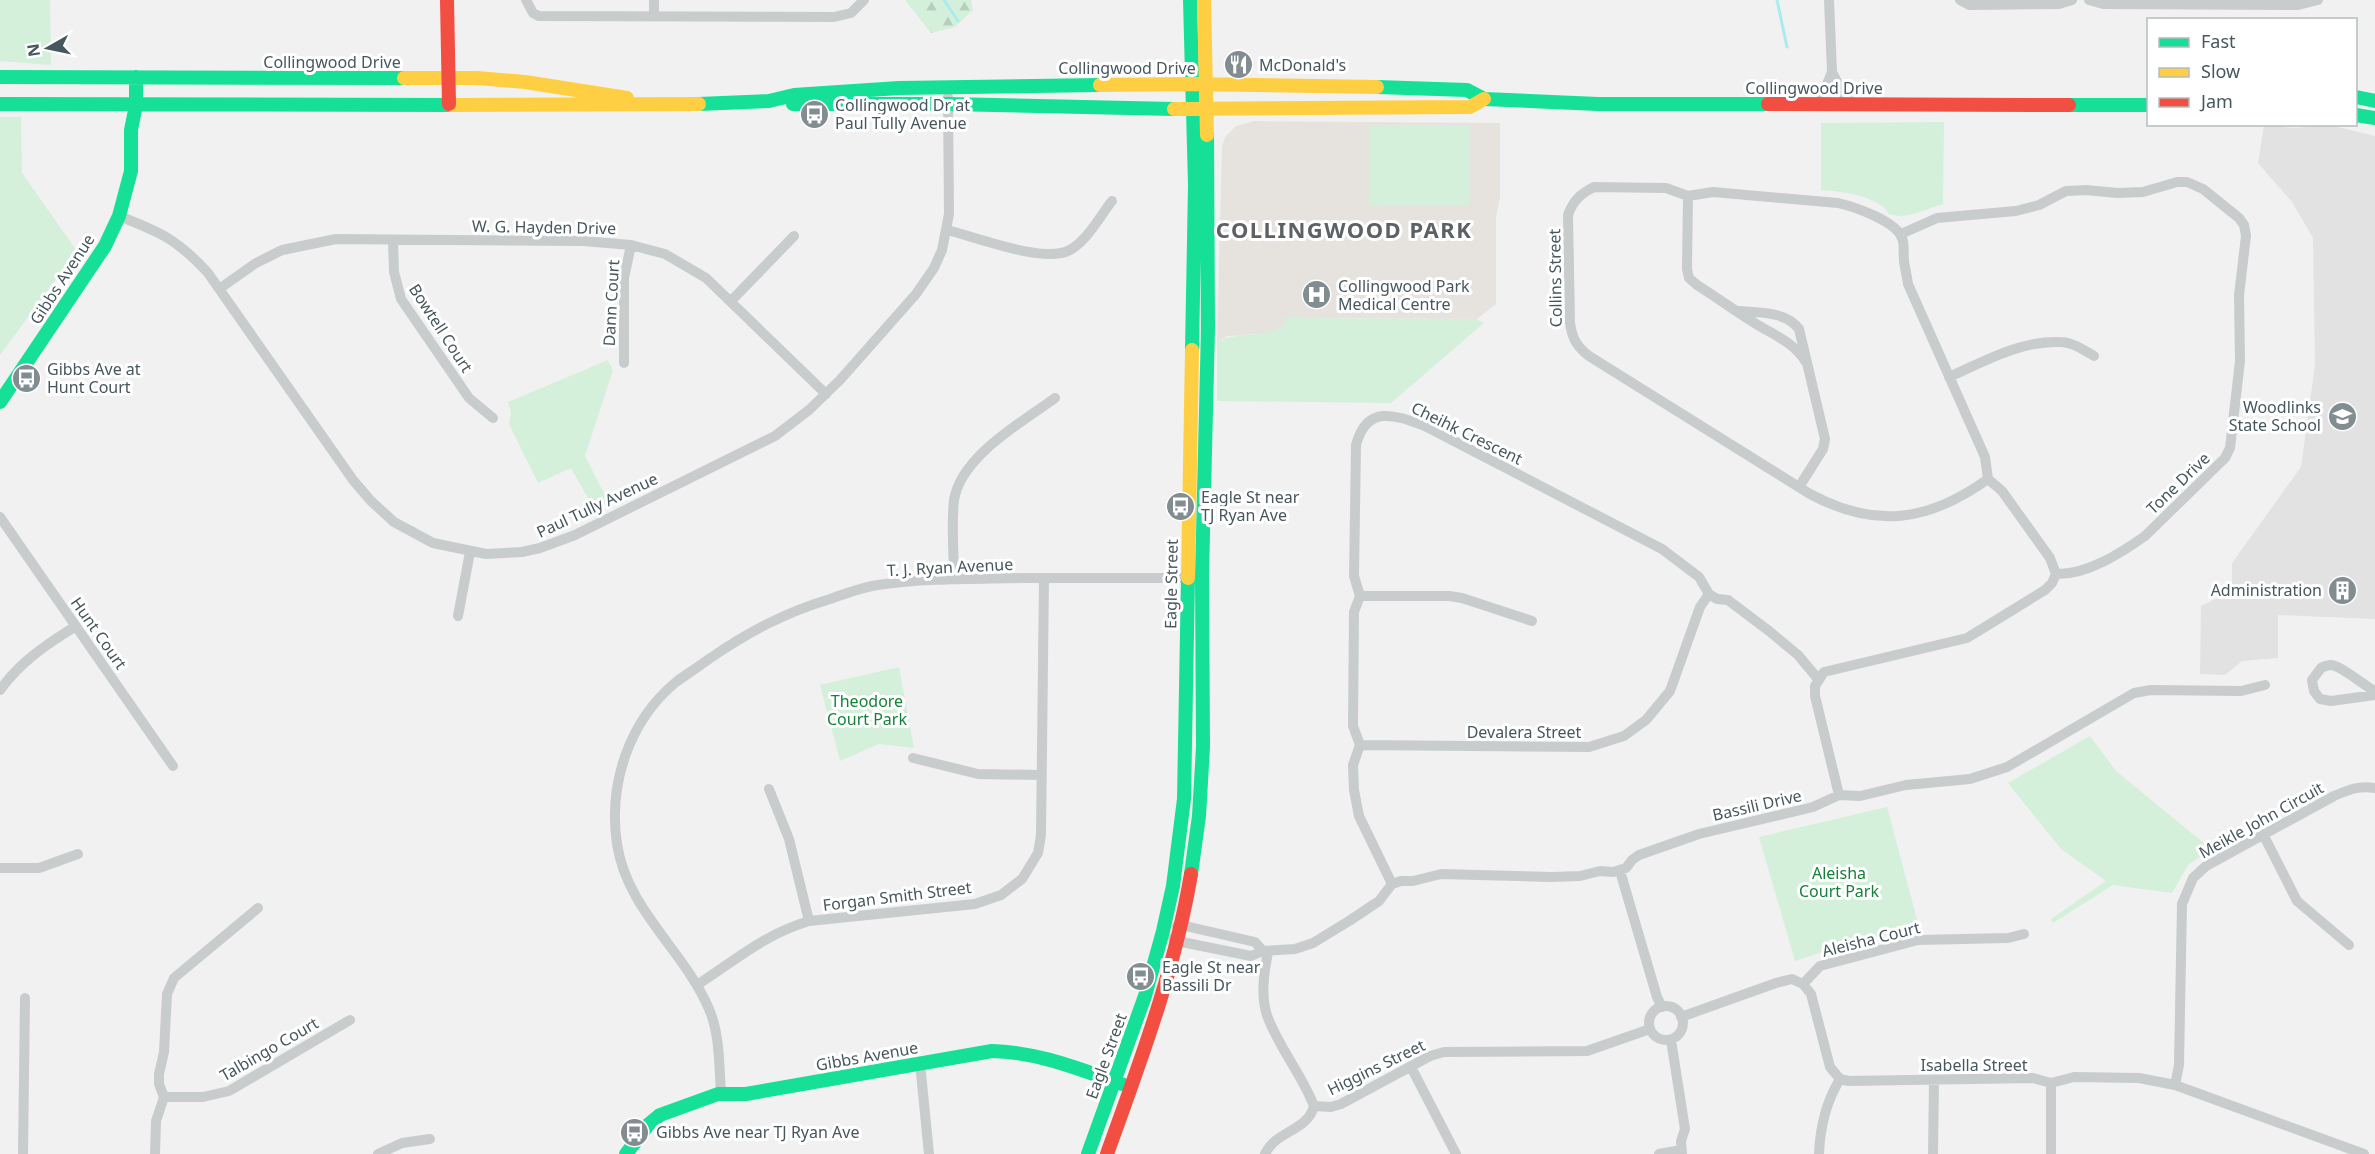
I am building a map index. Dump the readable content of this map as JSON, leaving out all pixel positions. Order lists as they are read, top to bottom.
{
  "streets": {
    "main road": ["Collingwood Drive", "Gibbs Avenue", "Eagle Street"],
    "street": [
      "W. G. Hayden Drive",
      "Collins Street",
      "Dann Court",
      "Bowtell Court",
      "Cheihk Crescent",
      "Tone Drive",
      "Paul Tully Avenue",
      "T. J. Ryan Avenue",
      "Hunt Court",
      "Devalera Street",
      "Bassili Drive",
      "Meikle John Circuit",
      "Forgan Smith Street",
      "Aleisha Court",
      "Talbingo Court",
      "Isabella Street",
      "Higgins Street"
    ]
  },
  "crossings": [
    ["Collingwood Drive", "Gibbs Avenue"],
    ["Collingwood Drive", "Paul Tully Avenue"],
    ["Collingwood Drive", "Eagle Street"],
    ["W. G. Hayden Drive", "Dann Court"],
    ["W. G. Hayden Drive", "Bowtell Court"],
    ["W. G. Hayden Drive", "Paul Tully Avenue"],
    ["Collins Street", "Tone Drive"],
    ["Gibbs Avenue", "Paul Tully Avenue"],
    ["Gibbs Avenue", "T. J. Ryan Avenue"],
    ["Gibbs Avenue", "Eagle Street"],
    ["Cheihk Crescent", "Devalera Street"],
    ["T. J. Ryan Avenue", "Eagle Street"],
    ["T. J. Ryan Avenue", "Forgan Smith Street"],
    ["Meikle John Circuit", "Isabella Street"]
  ],
  "districts": ["COLLINGWOOD PARK"],
  "parks": ["Theodore Court Park", "Aleisha Court Park"],
  "places": {
    "restaurant": ["McDonald's"],
    "bus stop": [
      "Collingwood Dr at Paul Tully Avenue",
      "Gibbs Ave at Hunt Court",
      "Eagle St near TJ Ryan Ave",
      "Eagle St near Bassili Dr",
      "Gibbs Ave near TJ Ryan Ave"
    ],
    "hospital": ["Collingwood Park Medical Centre"],
    "school or university": ["Woodlinks State School"],
    "building": ["Administration"]
  },
  "legend": ["Fast", "Slow", "Jam"],
  "north": "left"
}
